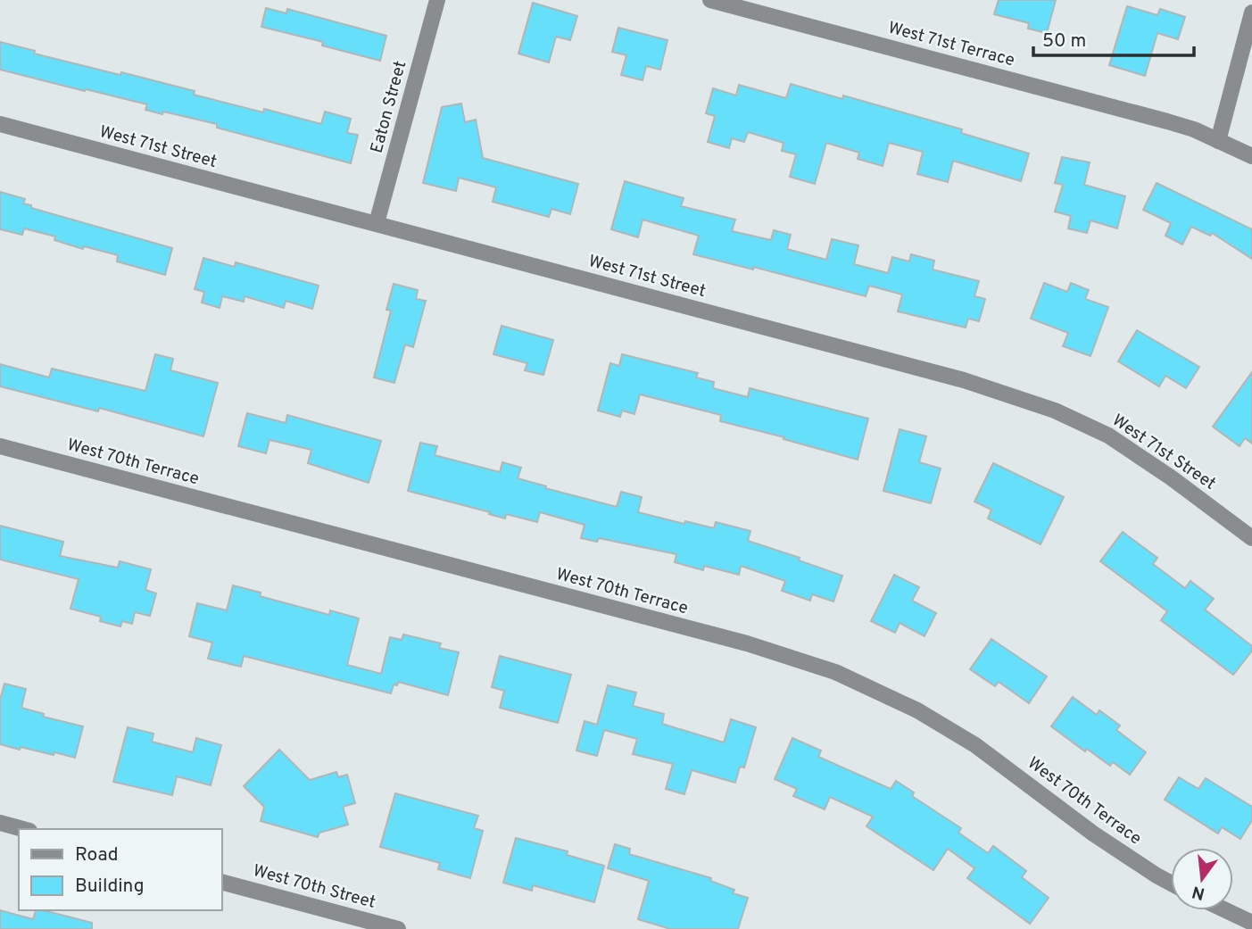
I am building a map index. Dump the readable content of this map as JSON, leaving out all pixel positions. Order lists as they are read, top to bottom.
{
  "streets": {
    "street": [
      "West 71st Terrace",
      "Eaton Street",
      "West 71st Street",
      "West 70th Terrace",
      "West 70th Street"
    ]
  },
  "crossings": [
    ["Eaton Street", "West 71st Street"]
  ],
  "legend": ["Road", "Building"],
  "scale_bar": "50 m",
  "north": "bottom"
}
